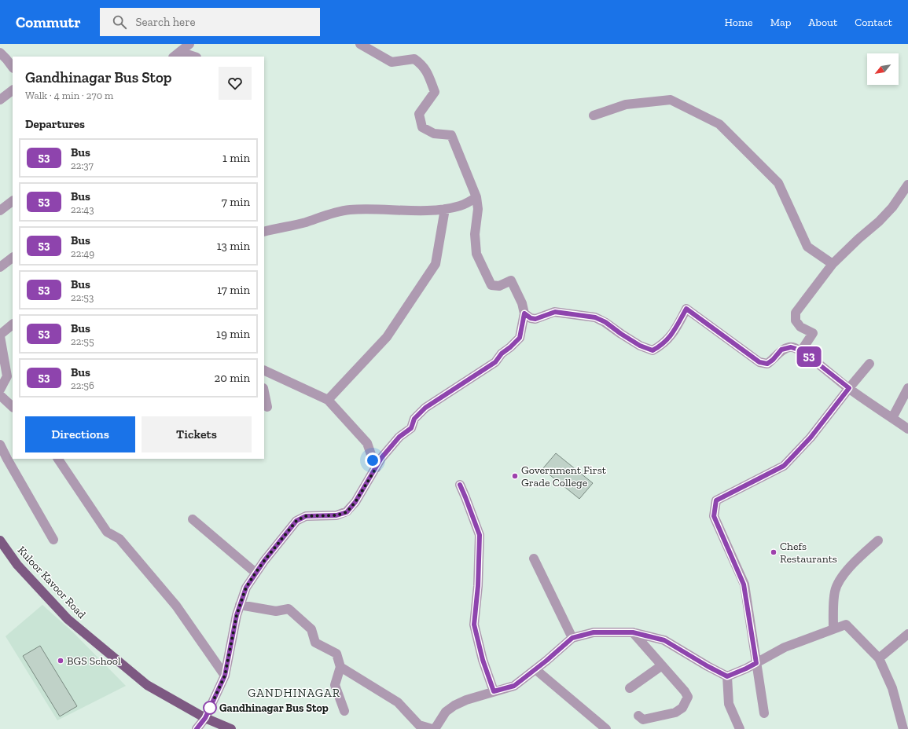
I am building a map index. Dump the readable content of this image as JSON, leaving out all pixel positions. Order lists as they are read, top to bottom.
{
  "streets": {
    "main road": ["Kuloor Kavoor Road"]
  },
  "districts": ["GANDHINAGAR"],
  "places": [
    "Government First Grade College",
    "Chefs Restaurants",
    "BGS School",
    "Gandhinagar Bus Stop"
  ],
  "lines": ["bus line 53"],
  "north": "bottom left",
  "page": {
    "header": "Commutr",
    "search": "Search here",
    "nav": [
      "Home",
      "Map",
      "About",
      "Contact"
    ],
    "on_map": "53",
    "heading": [
      ["Gandhinagar Bus Stop", "Walk · 4 min · 270 m"],
      "Departures"
    ],
    "list": [
      {
        "mark": "53",
        "name": "Bus",
        "note": "22:37",
        "value": "1 min"
      },
      {
        "mark": "53",
        "name": "Bus",
        "note": "22:43",
        "value": "7 min"
      },
      {
        "mark": "53",
        "name": "Bus",
        "note": "22:49",
        "value": "13 min"
      },
      {
        "mark": "53",
        "name": "Bus",
        "note": "22:53",
        "value": "17 min"
      },
      {
        "mark": "53",
        "name": "Bus",
        "note": "22:55",
        "value": "19 min"
      },
      {
        "mark": "53",
        "name": "Bus",
        "note": "22:56",
        "value": "20 min"
      }
    ],
    "buttons": ["Directions", "Tickets"]
  }
}
